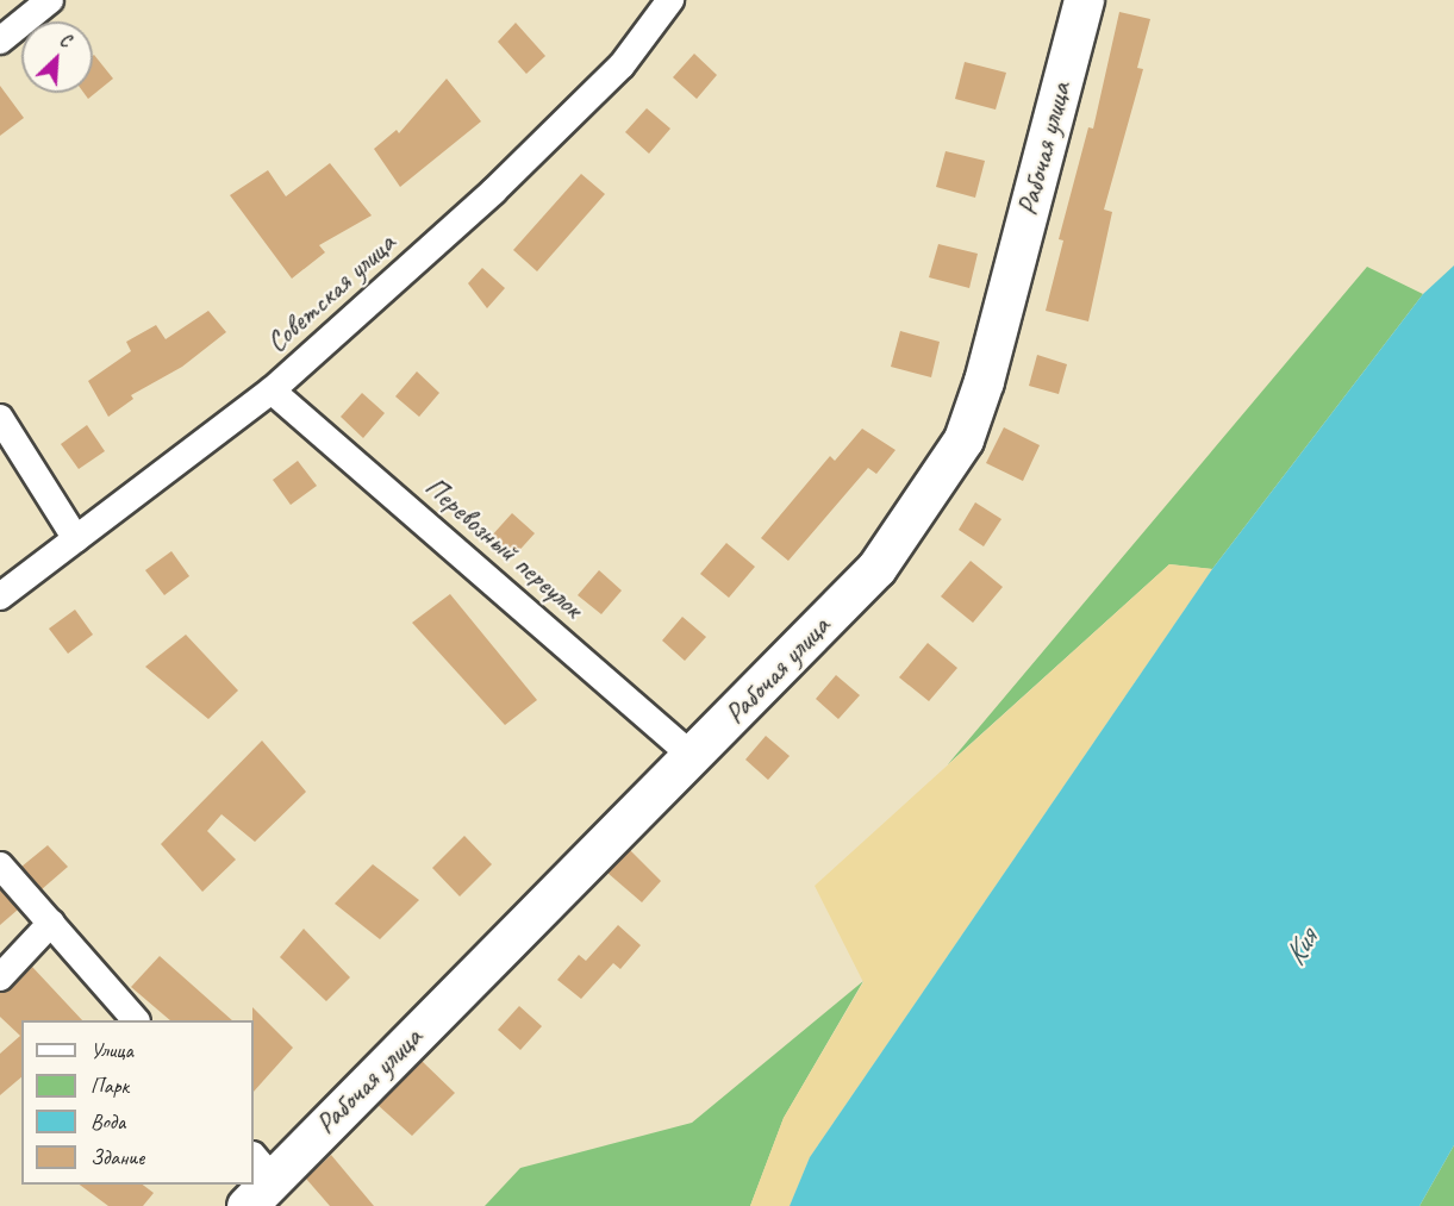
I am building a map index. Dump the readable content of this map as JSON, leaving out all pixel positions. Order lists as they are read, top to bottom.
{
  "streets": {
    "main road": ["Рабочая улица"],
    "street": ["Советская улица", "Перевозный переулок"]
  },
  "crossings": [
    ["Рабочая улица", "Перевозный переулок"],
    ["Советская улица", "Перевозный переулок"]
  ],
  "water": ["Кия"],
  "legend": [
    "Улица",
    "Парк",
    "Вода",
    "Здание"
  ],
  "north": "top right"
}
